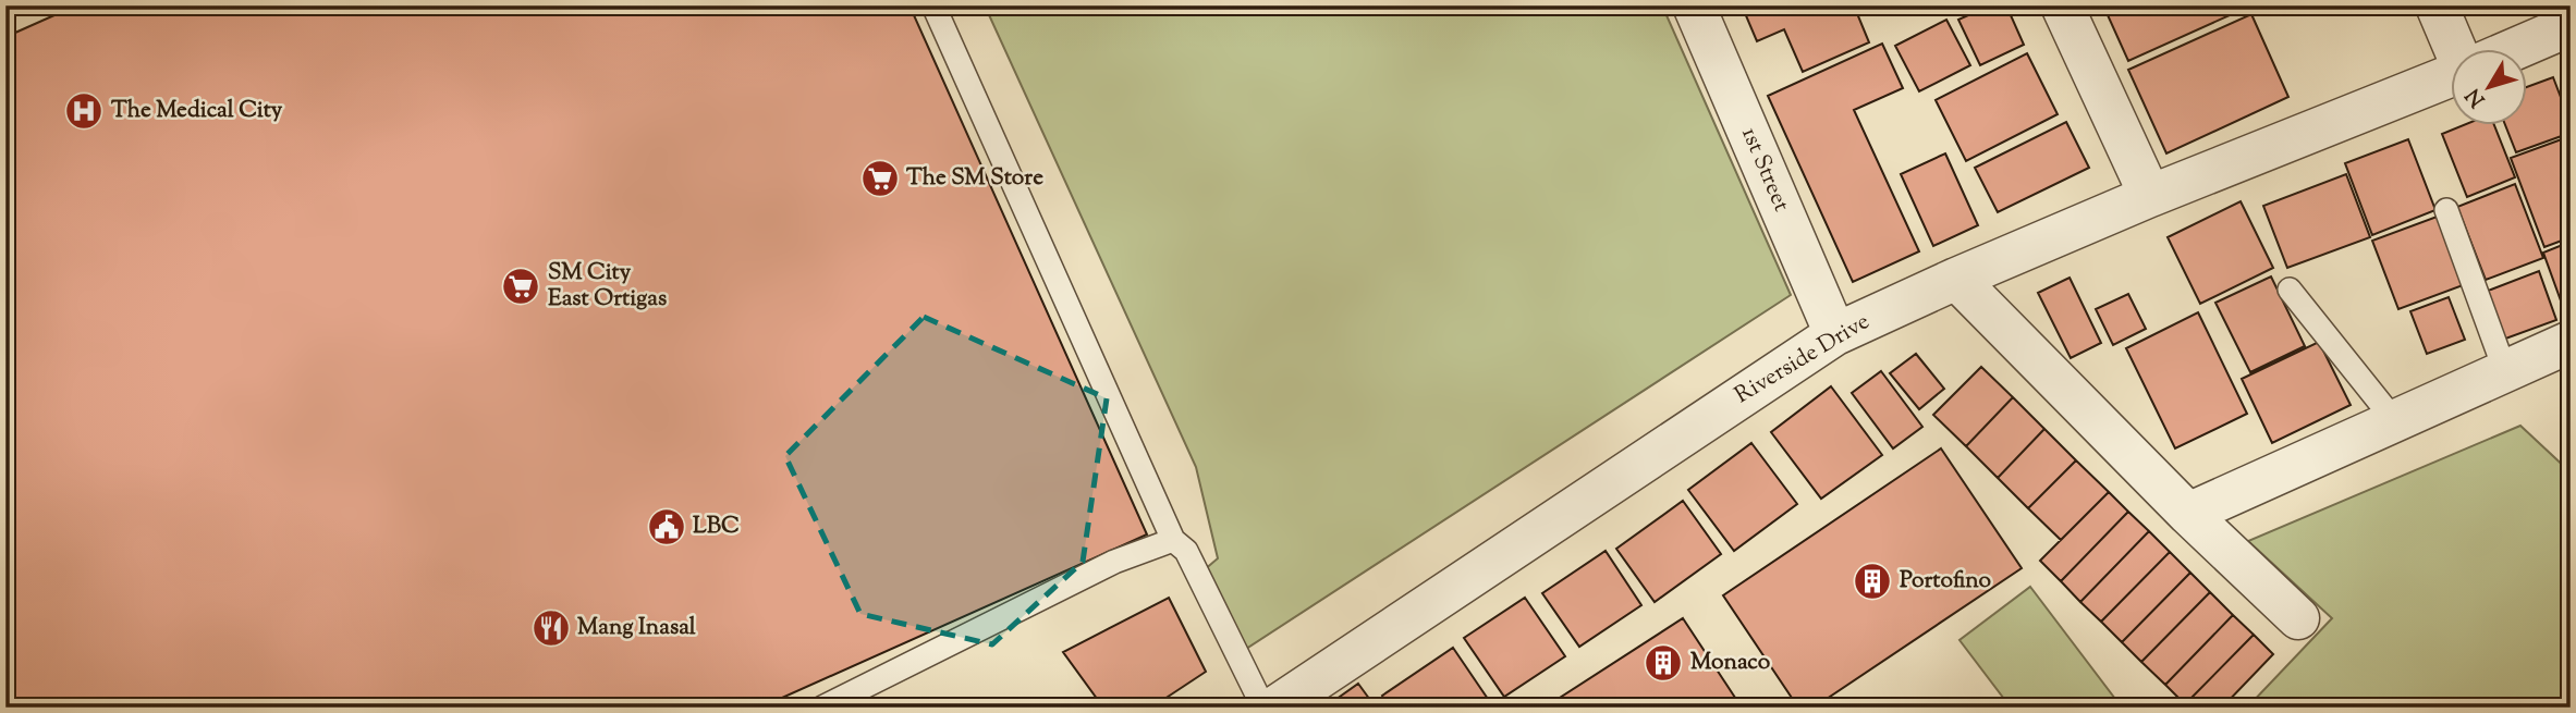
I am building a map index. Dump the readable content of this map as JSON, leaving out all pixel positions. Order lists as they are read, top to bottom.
{
  "streets": {
    "street": ["1st Street", "Riverside Drive"]
  },
  "crossings": [
    ["1st Street", "Riverside Drive"]
  ],
  "places": {
    "hospital": ["The Medical City"],
    "supermarket": ["The SM Store", "SM City East Ortigas"],
    "public building": ["LBC"],
    "building": ["Portofino", "Monaco"],
    "restaurant": ["Mang Inasal"]
  },
  "north": "bottom left"
}
